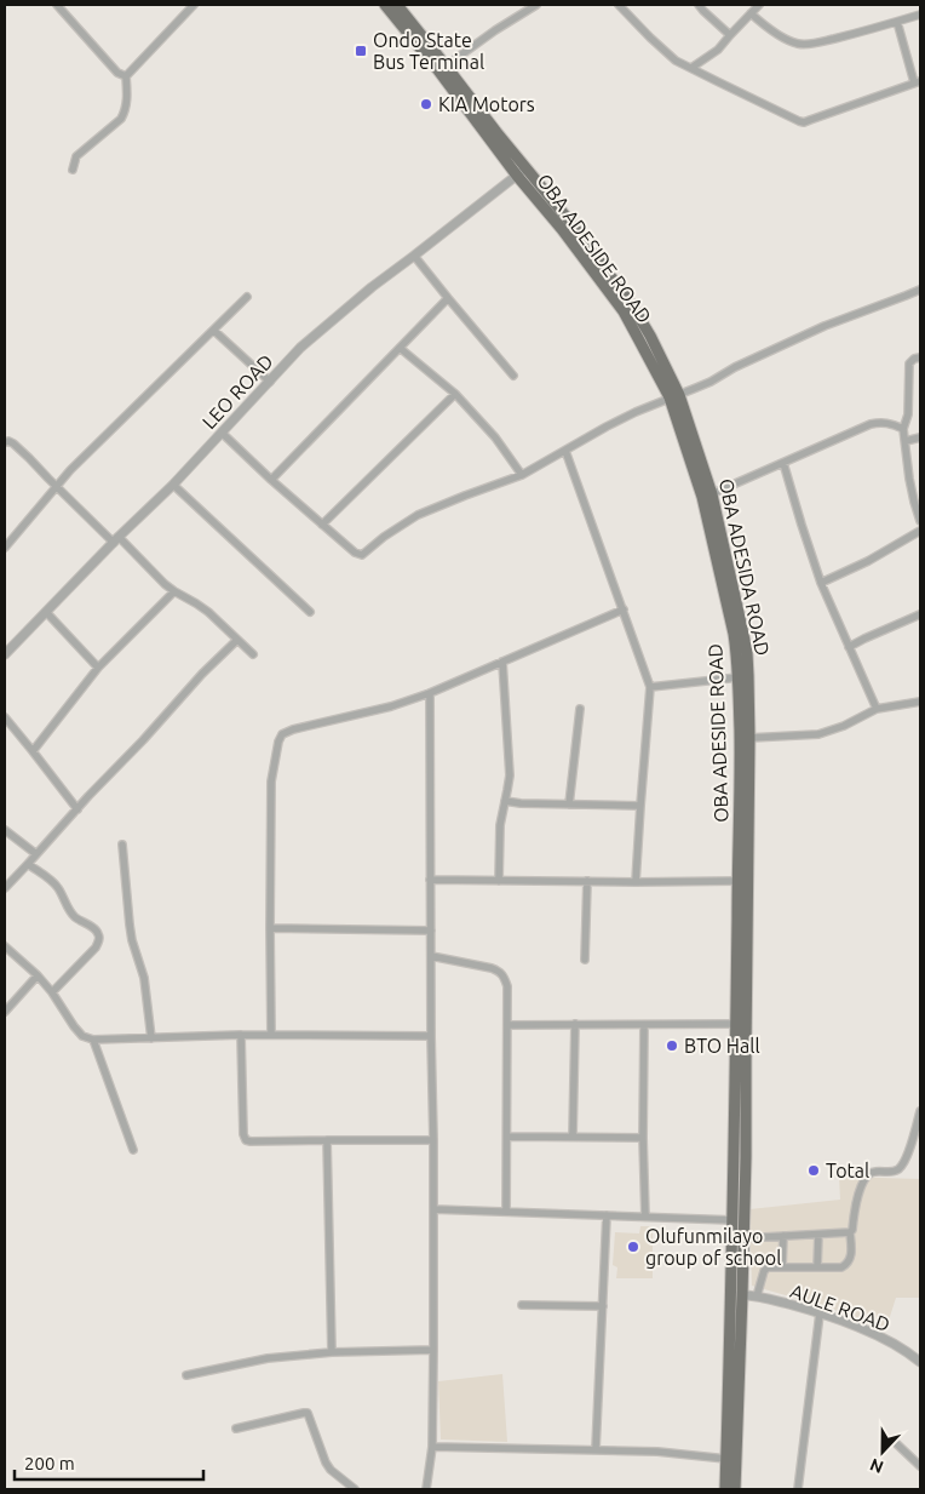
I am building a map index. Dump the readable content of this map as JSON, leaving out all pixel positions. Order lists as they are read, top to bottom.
{
  "streets": {
    "main road": ["OBA ADESIDE ROAD", "OBA ADESIDA ROAD"],
    "street": ["LEO ROAD", "AULE ROAD"]
  },
  "crossings": [
    ["OBA ADESIDE ROAD", "OBA ADESIDA ROAD"],
    ["LEO ROAD", "OBA ADESIDA ROAD"],
    ["OBA ADESIDA ROAD", "AULE ROAD"]
  ],
  "places": {
    "transit": ["Ondo State Bus Terminal"],
    "other": [
      "KIA Motors",
      "BTO Hall",
      "Total",
      "Olufunmilayo group of school"
    ]
  },
  "scale_bar": "200 m",
  "north": "bottom"
}
